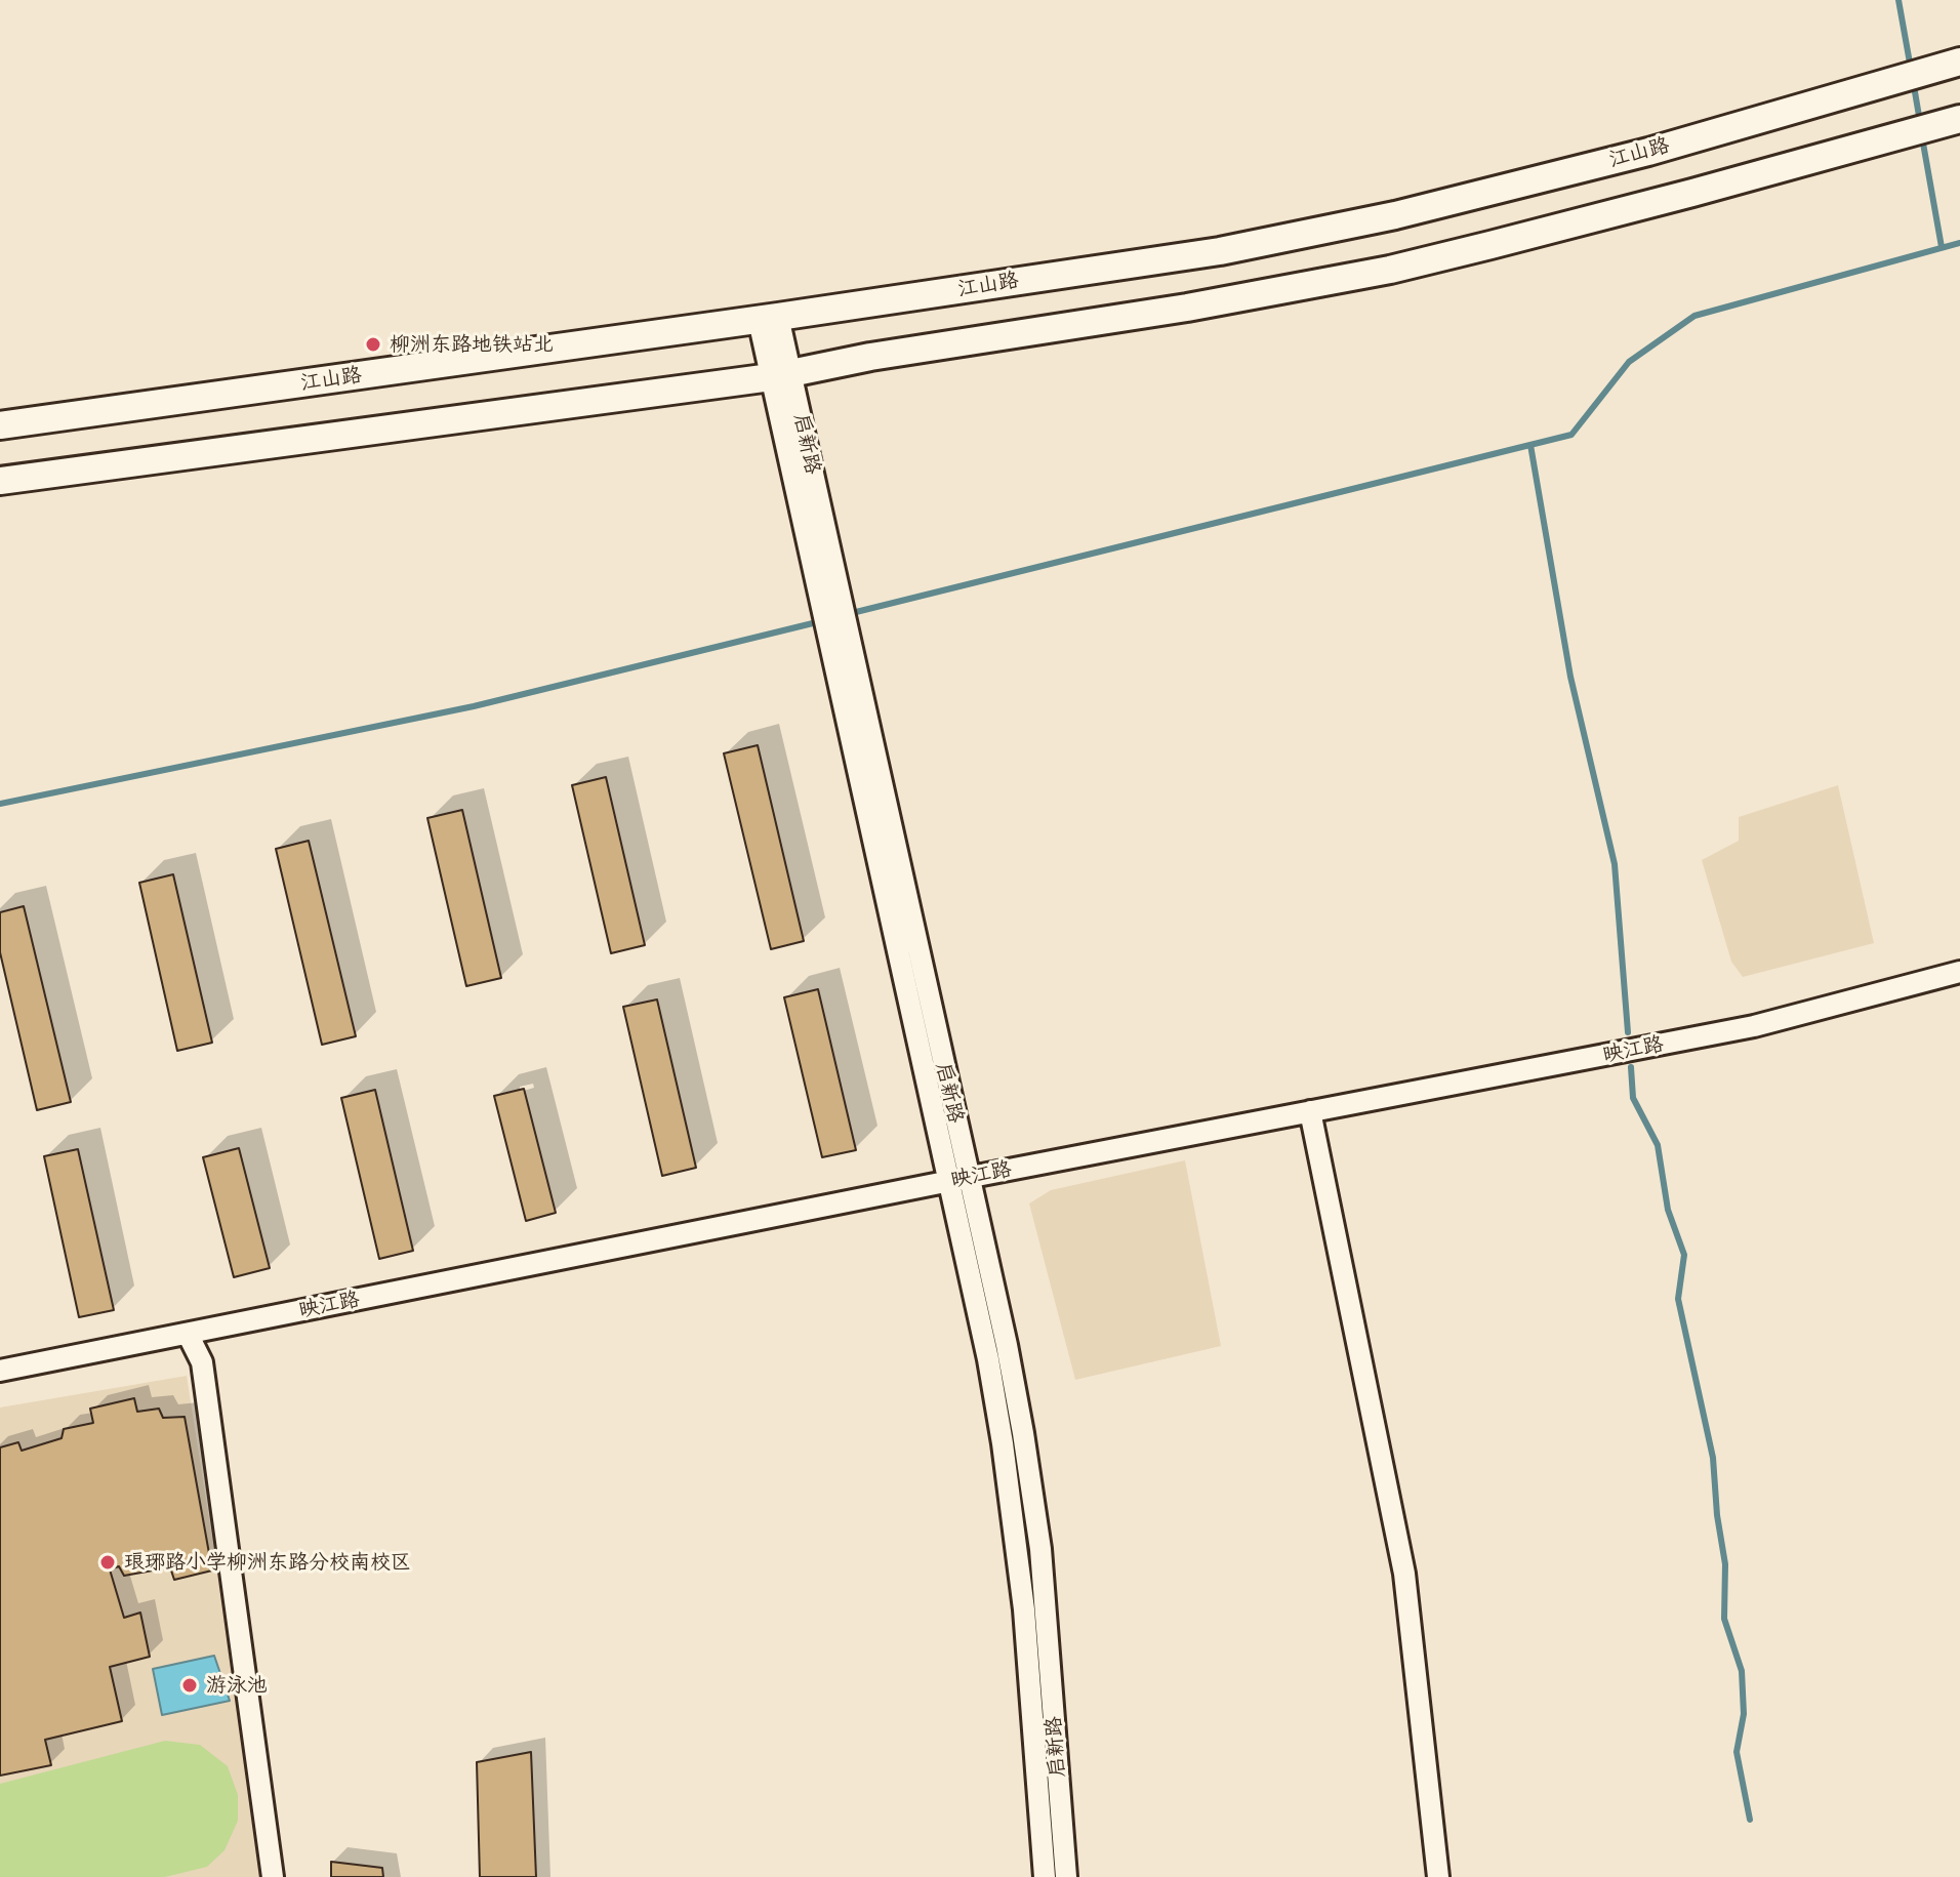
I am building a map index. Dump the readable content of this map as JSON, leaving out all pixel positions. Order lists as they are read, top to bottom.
{
  "streets": {
    "main road": ["江山路"],
    "street": ["启新路", "映江路"]
  },
  "crossings": [
    ["江山路", "启新路"],
    ["启新路", "映江路"]
  ],
  "places": ["柳洲东路地铁站北", "琅琊路小学柳洲东路分校南校区", "游泳池"]
}
